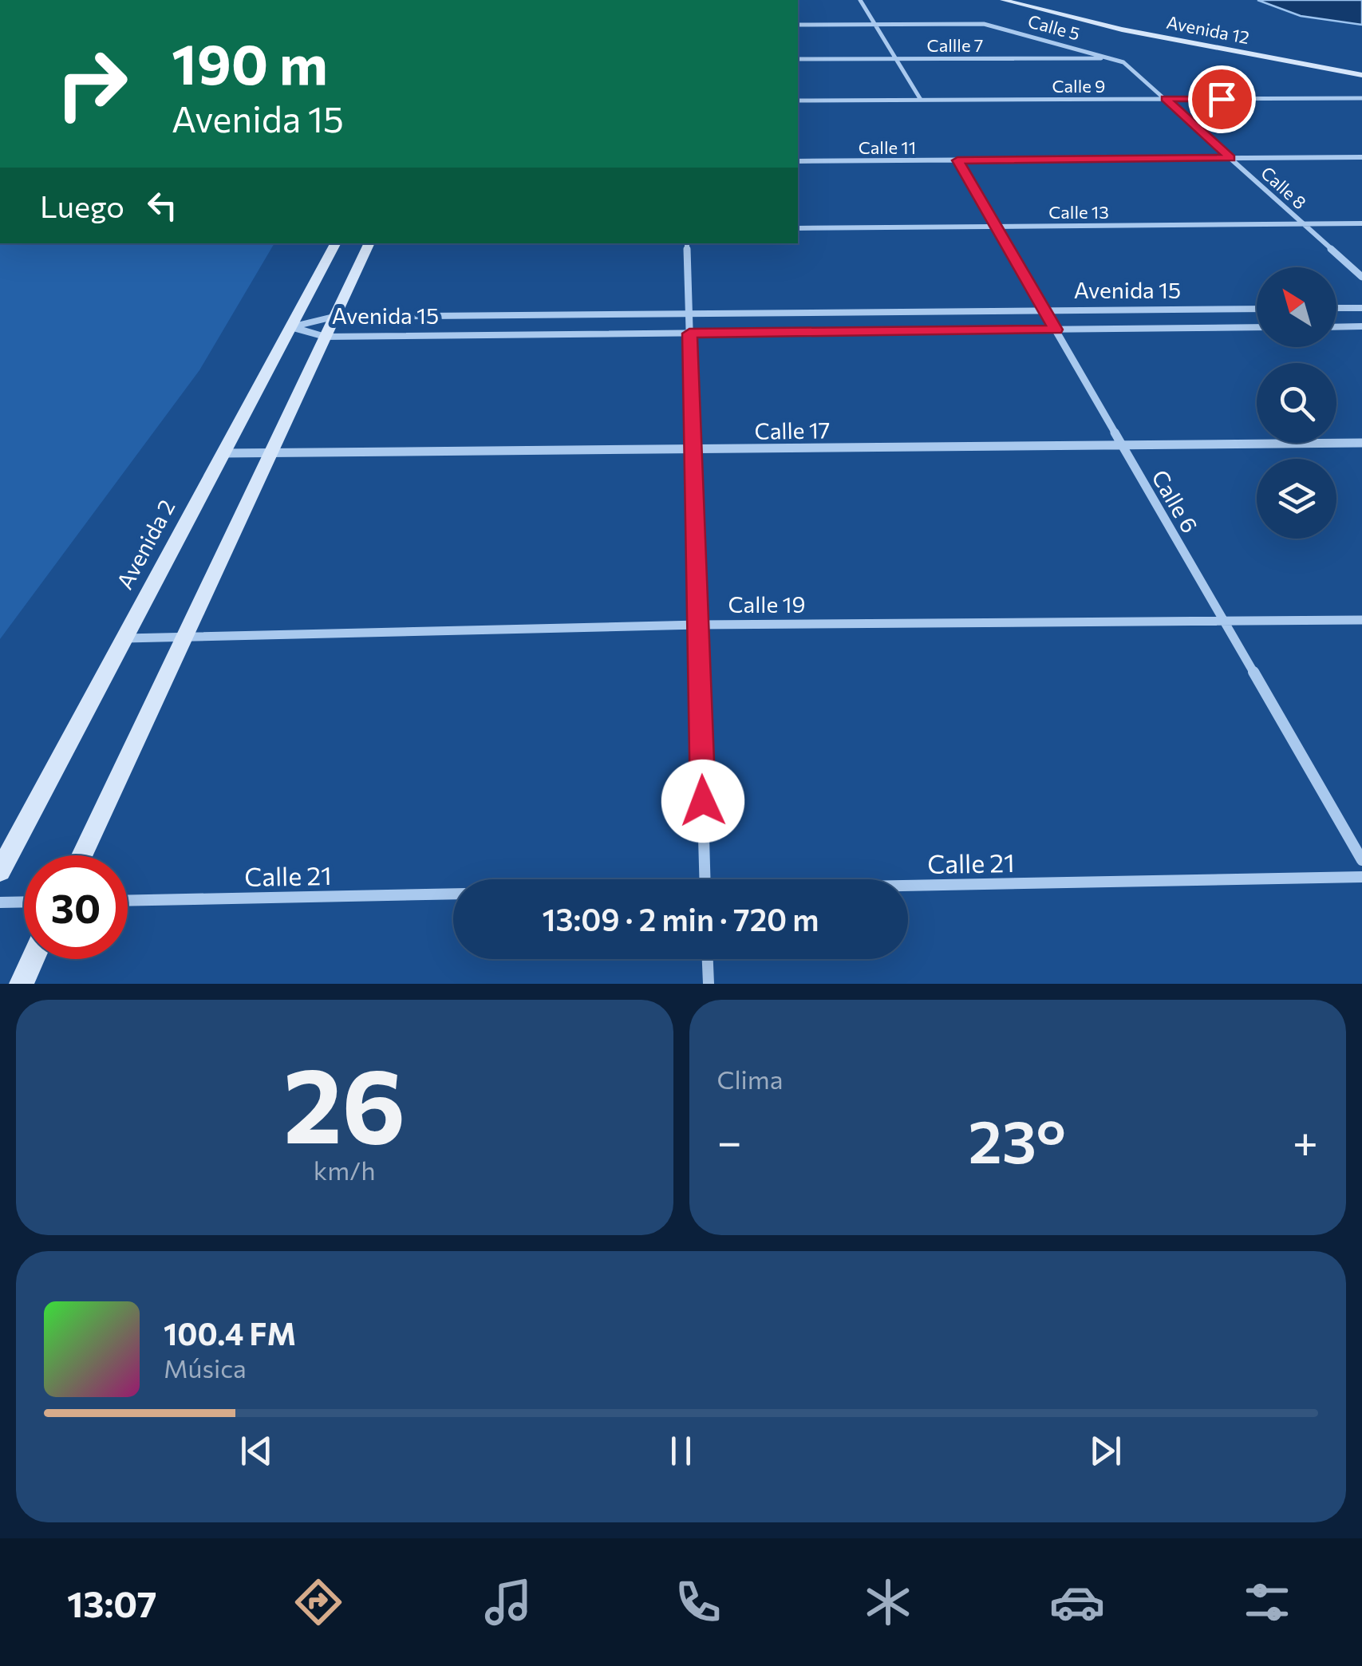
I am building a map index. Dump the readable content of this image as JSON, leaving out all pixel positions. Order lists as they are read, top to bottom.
{
  "streets": {
    "main road": ["Avenida 12", "Avenida 2"],
    "street": [
      "Calle 5",
      "Callle 7",
      "Calle 9",
      "Calle 11",
      "Calle 8",
      "Calle 13",
      "Avenida 15",
      "Calle 17",
      "Calle 6",
      "Calle 19",
      "Calle 21"
    ]
  },
  "crossings": [
    ["Calle 5", "Callle 7"],
    ["Calle 5", "Calle 8"],
    ["Callle 7", "Calle 8"],
    ["Calle 9", "Calle 8"],
    ["Calle 11", "Calle 8"],
    ["Calle 11", "Calle 6"],
    ["Calle 8", "Calle 13"],
    ["Calle 13", "Calle 6"],
    ["Avenida 15", "Calle 6"],
    ["Avenida 15", "Avenida 2"],
    ["Calle 17", "Calle 6"],
    ["Calle 17", "Avenida 2"],
    ["Calle 6", "Calle 19"],
    ["Avenida 2", "Calle 19"]
  ],
  "north": "top left",
  "page": {
    "turn": ["190 m", "Avenida 15"],
    "then": "Luego",
    "limit": "30",
    "trip": "13:09 · 2 min · 720 m",
    "tile": [
      ["26", "km/h"],
      "Clima"
    ],
    "heat": ["−", "23°", "+"],
    "song": ["100.4 FM", "Música"],
    "tabs": "13:07"
  }
}
